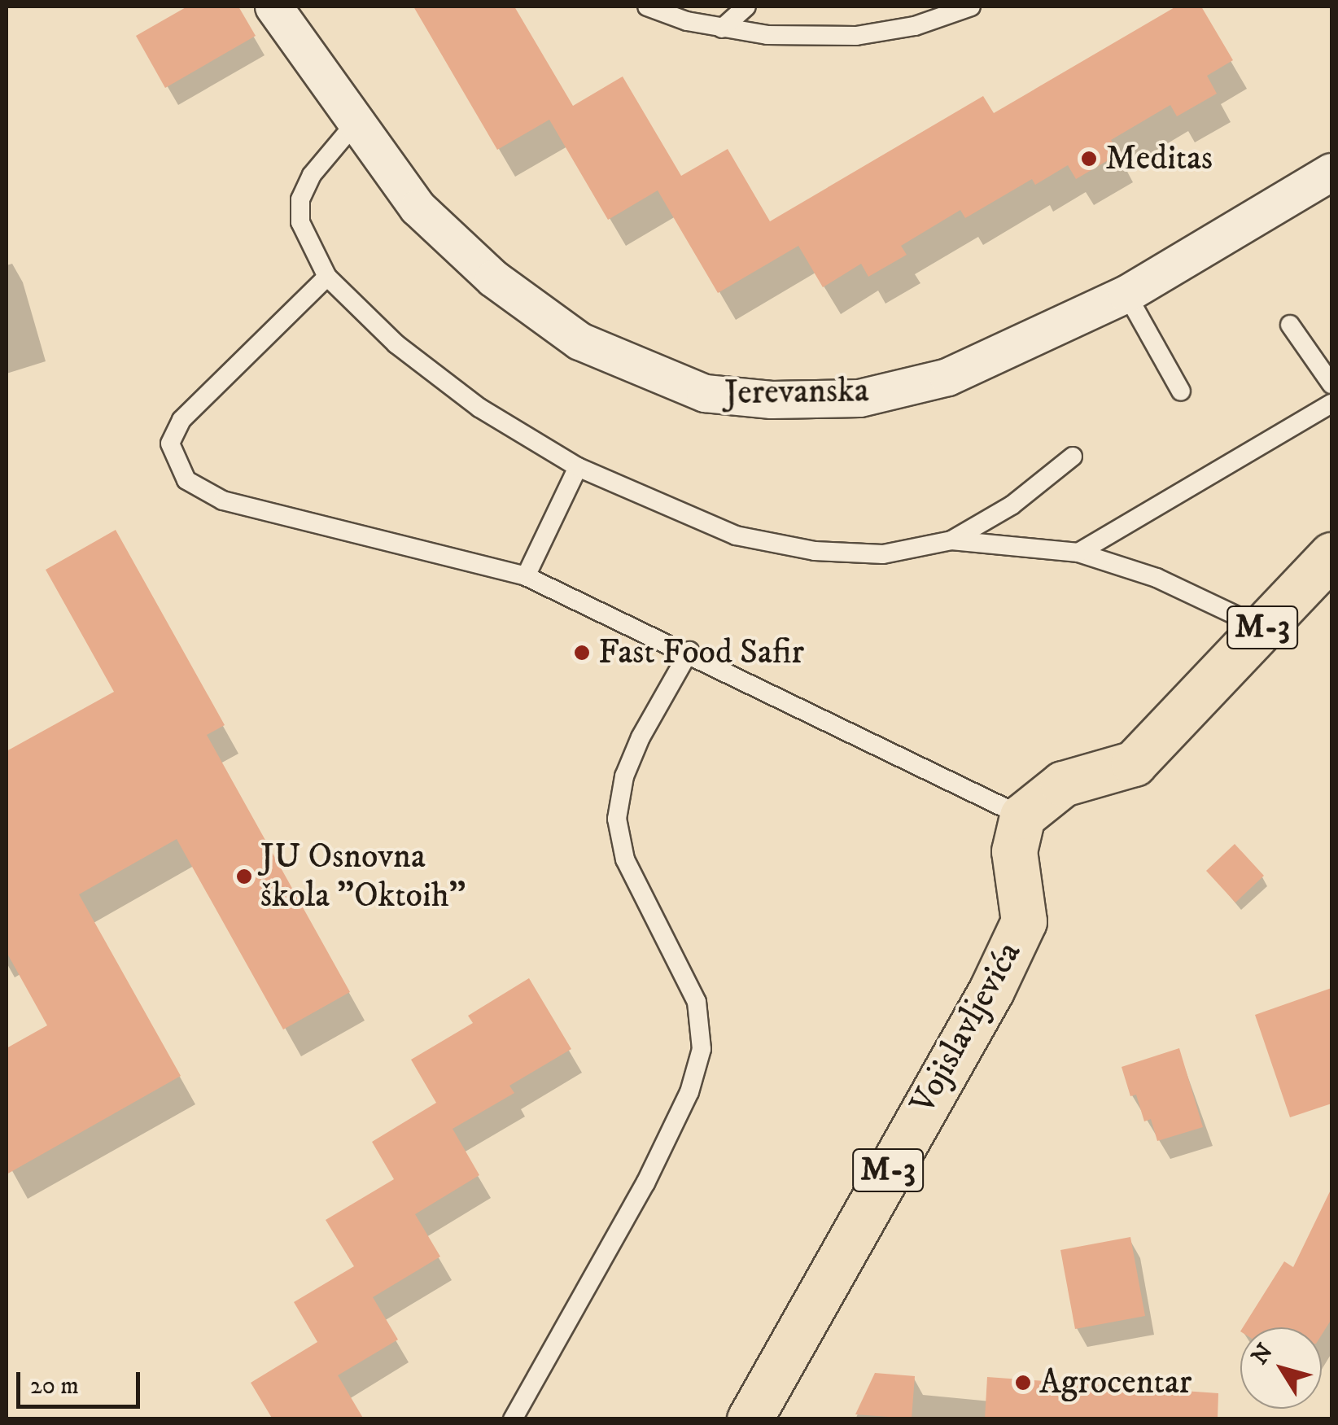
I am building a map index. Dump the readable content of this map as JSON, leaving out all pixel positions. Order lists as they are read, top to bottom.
{
  "streets": {
    "main road": ["M-3", "Vojislavljevića"],
    "street": ["Jerevanska"]
  },
  "crossings": [
    ["M-3", "Vojislavljevića"]
  ],
  "places": [
    "Meditas",
    "Fast Food Safir",
    "JU Osnovna škola \"Oktoih\"",
    "Agrocentar"
  ],
  "scale_bar": "20 m",
  "north": "top left"
}
